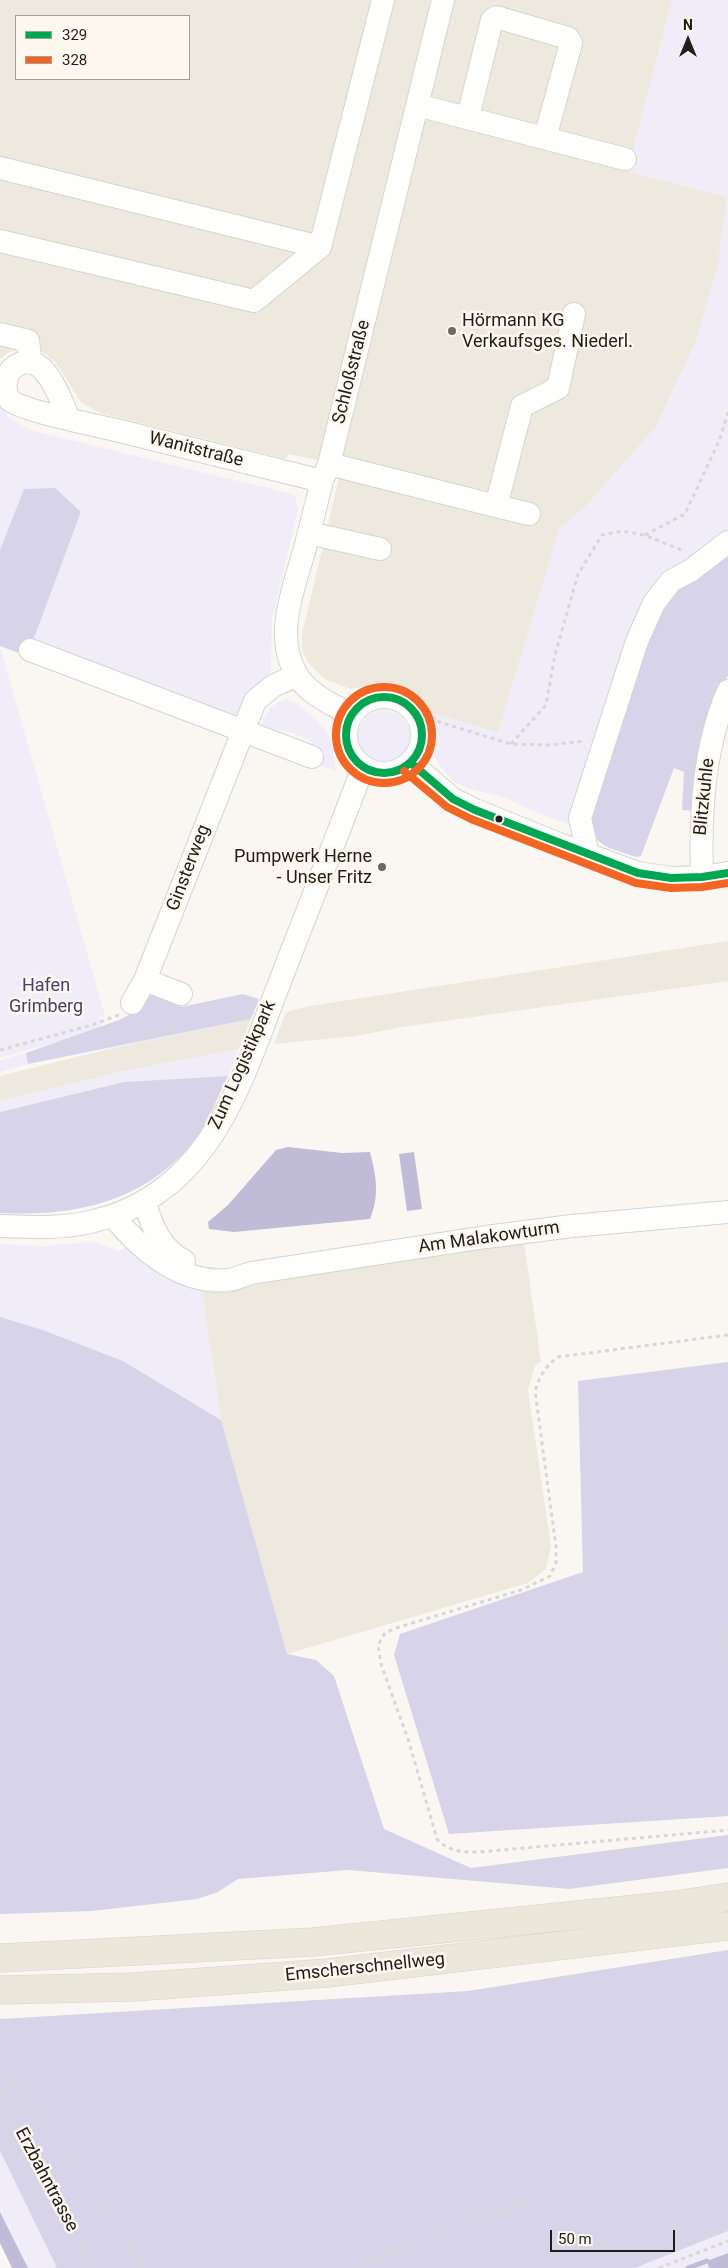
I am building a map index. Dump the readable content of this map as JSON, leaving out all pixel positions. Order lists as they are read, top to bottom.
{
  "streets": {
    "highway": ["Emscherschnellweg"],
    "street": [
      "Schloßstraße",
      "Wanitstraße",
      "Blitzkuhle",
      "Ginsterweg",
      "Zum Logistikpark",
      "Am Malakowturm"
    ],
    "path": ["Erzbahntrasse"]
  },
  "crossings": [
    ["Schloßstraße", "Wanitstraße"],
    ["Schloßstraße", "Ginsterweg"],
    ["Schloßstraße", "Zum Logistikpark"],
    ["Zum Logistikpark", "Am Malakowturm"]
  ],
  "parks": ["Hafen Grimberg"],
  "places": ["Hörmann KG Verkaufsges. Niederl.", "Pumpwerk Herne - Unser Fritz"],
  "lines": ["transit line 328", "transit line 329"],
  "legend": ["329", "328"],
  "scale_bar": "50 m",
  "north": "top"
}
